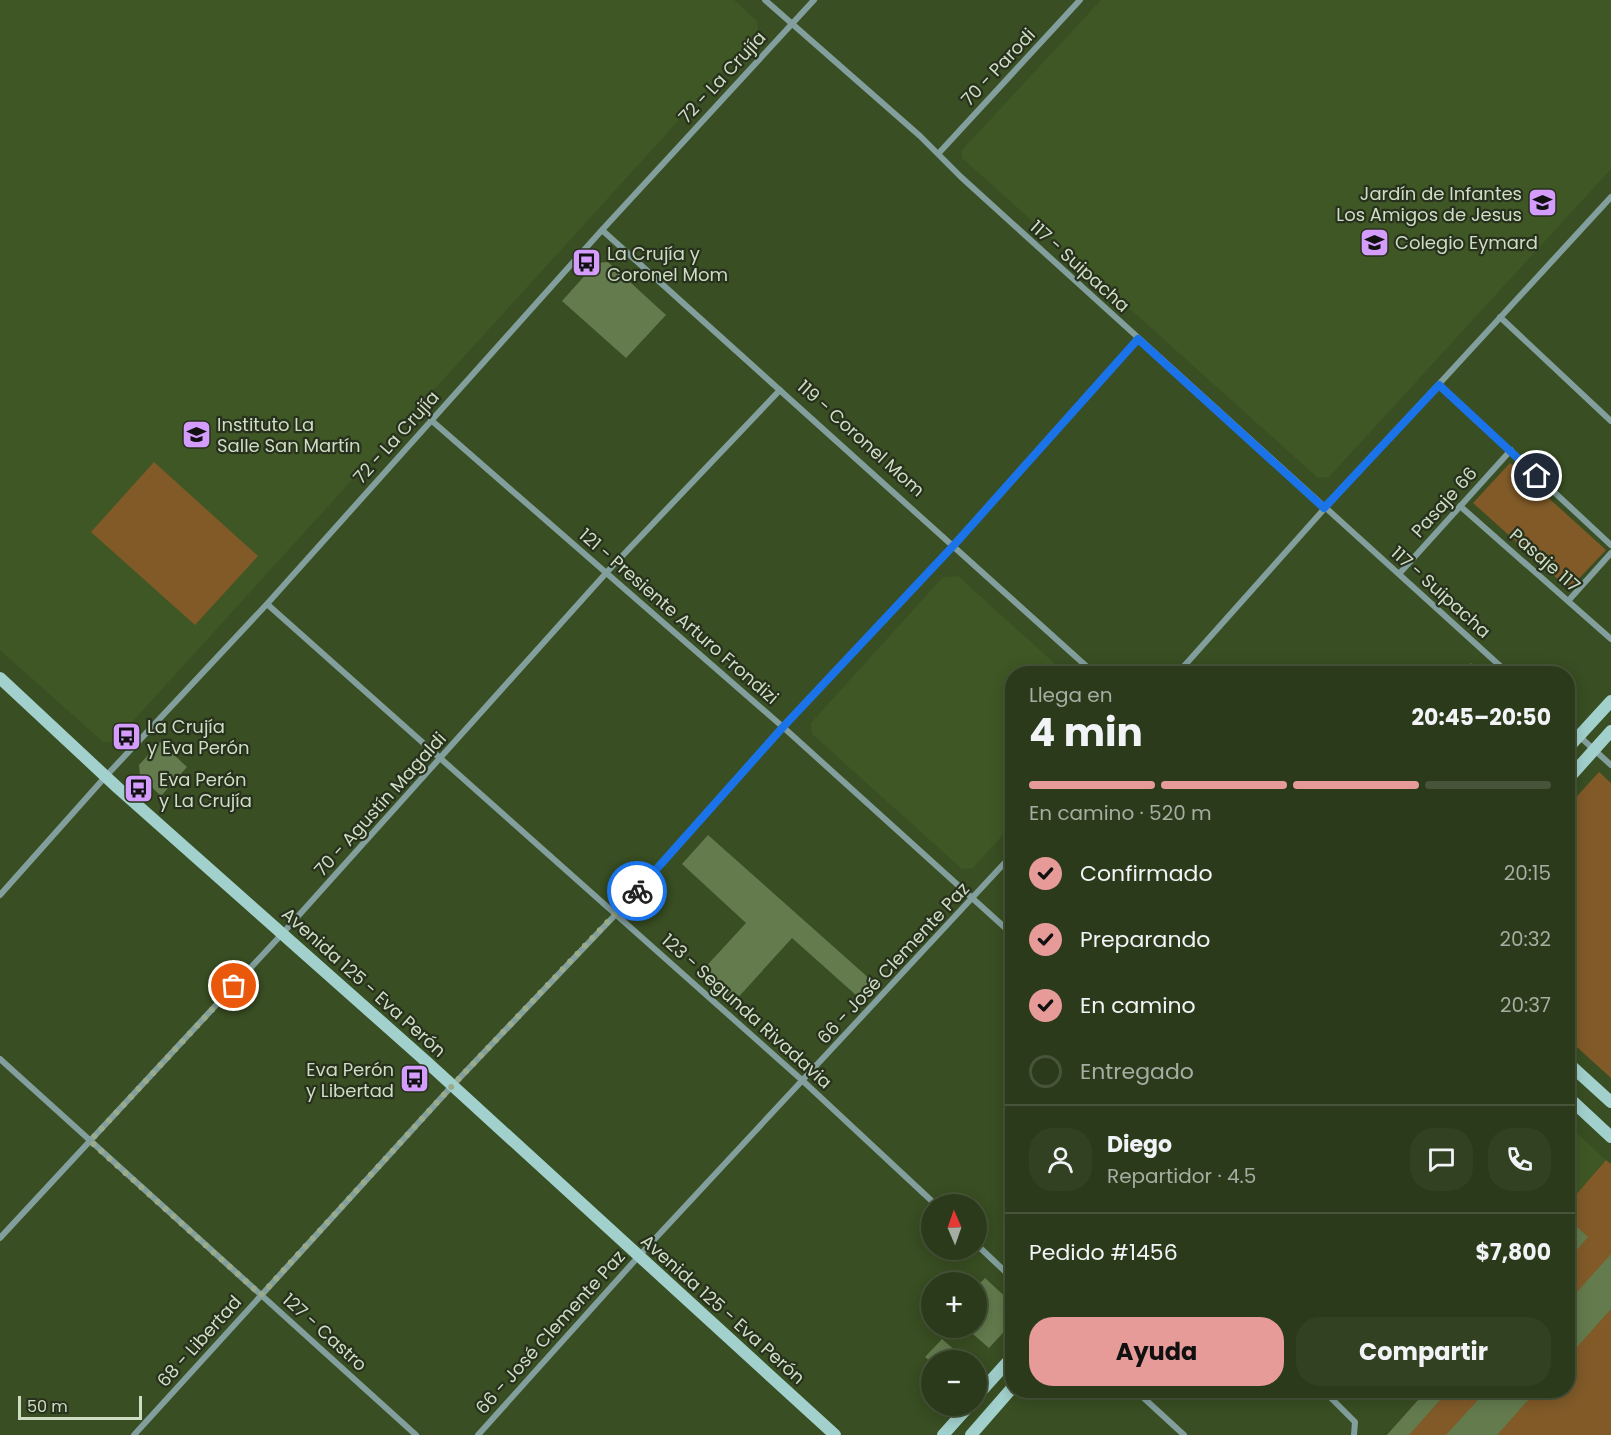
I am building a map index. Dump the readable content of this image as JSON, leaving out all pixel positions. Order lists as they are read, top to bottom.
{
  "streets": {
    "main road": ["Avenida 125 - Eva Perón"],
    "street": [
      "70 - Parodi",
      "72 - La Crujía",
      "117 - Suipacha",
      "119 - Coronel Mom",
      "Pasaje 66",
      "Pasaje 117",
      "121 - Presiente Arturo Frondizi",
      "70 - Agustín Magaldi",
      "66 - José Clemente Paz",
      "123 - Segunda Rivadavia",
      "127 - Castro",
      "68 - Libertad"
    ]
  },
  "crossings": [
    ["70 - Parodi", "117 - Suipacha"],
    ["72 - La Crujía", "117 - Suipacha"],
    ["72 - La Crujía", "119 - Coronel Mom"],
    ["72 - La Crujía", "121 - Presiente Arturo Frondizi"],
    ["72 - La Crujía", "Avenida 125 - Eva Perón"],
    ["72 - La Crujía", "123 - Segunda Rivadavia"],
    ["117 - Suipacha", "Pasaje 66"],
    ["117 - Suipacha", "68 - Libertad"],
    ["119 - Coronel Mom", "70 - Agustín Magaldi"],
    ["119 - Coronel Mom", "68 - Libertad"],
    ["Pasaje 66", "Pasaje 117"],
    ["121 - Presiente Arturo Frondizi", "70 - Agustín Magaldi"],
    ["121 - Presiente Arturo Frondizi", "66 - José Clemente Paz"],
    ["121 - Presiente Arturo Frondizi", "68 - Libertad"],
    ["70 - Agustín Magaldi", "Avenida 125 - Eva Perón"],
    ["70 - Agustín Magaldi", "123 - Segunda Rivadavia"],
    ["70 - Agustín Magaldi", "127 - Castro"],
    ["66 - José Clemente Paz", "Avenida 125 - Eva Perón"],
    ["66 - José Clemente Paz", "123 - Segunda Rivadavia"],
    ["Avenida 125 - Eva Perón", "68 - Libertad"],
    ["123 - Segunda Rivadavia", "68 - Libertad"],
    ["127 - Castro", "68 - Libertad"]
  ],
  "places": {
    "school or university": ["Jardín de Infantes Los Amigos de Jesus", "Colegio Eymard", "Instituto La Salle San Martín"],
    "bus stop": [
      "La Crujía y Coronel Mom",
      "La Crujía y Eva Perón",
      "Eva Perón y La Crujía",
      "Eva Perón y Libertad"
    ]
  },
  "scale_bar": "50 m",
  "north": "top",
  "page": {
    "heading": ["4 min", "Llega en", "20:45–20:50"],
    "panel": [
      "Diego",
      "Repartidor · 4.5",
      "Pedido #1456",
      "$7,800"
    ],
    "bar": "En camino · 520 m",
    "list": [
      ["Confirmado", "20:15"],
      ["Preparando", "20:32"],
      ["En camino", "20:37"],
      "Entregado"
    ],
    "map_buttons": ["+", "−"],
    "buttons": ["Ayuda", "Compartir"],
    "scale": "50 m"
  }
}
